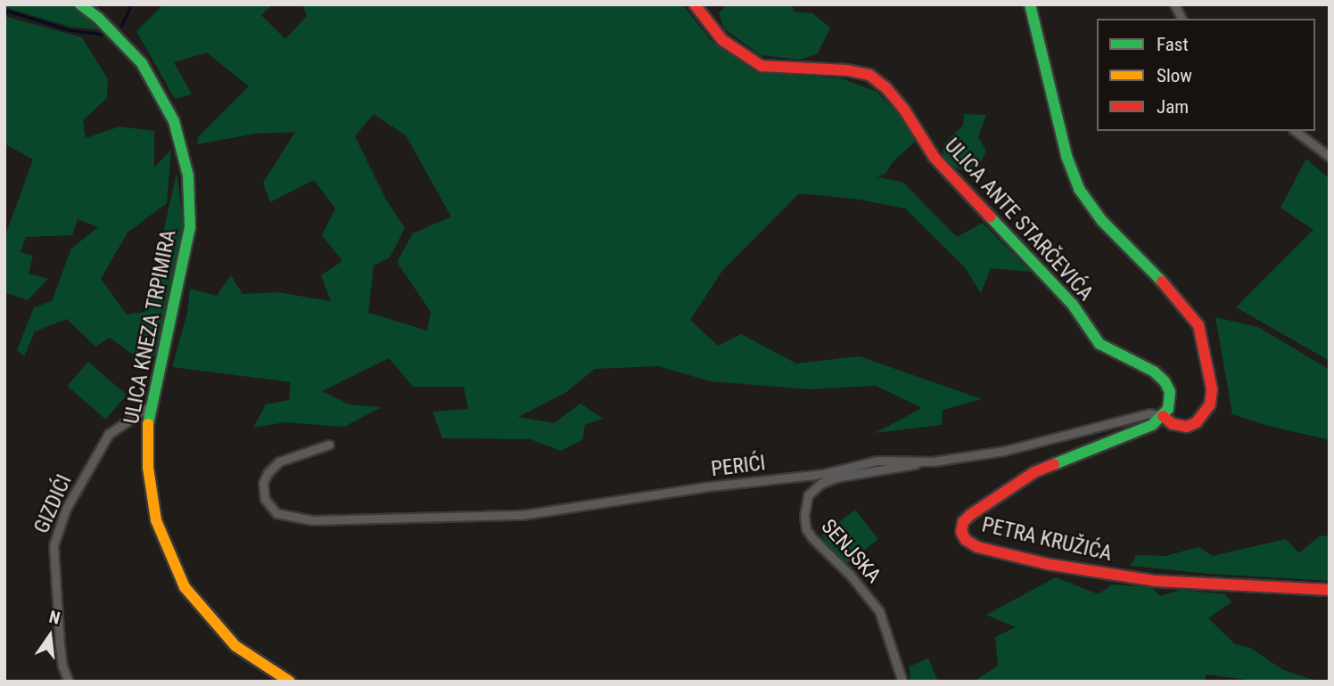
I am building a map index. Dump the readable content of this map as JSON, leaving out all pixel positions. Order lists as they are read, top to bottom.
{
  "streets": {
    "street": [
      "ULICA ANTE STARČEVIĆA",
      "ULICA KNEZA TRPIMIRA",
      "PERIĆI",
      "GIZDIĆI",
      "PETRA KRUŽIĆA",
      "SENJSKA"
    ]
  },
  "crossings": [
    ["ULICA ANTE STARČEVIĆA", "PERIĆI"],
    ["ULICA ANTE STARČEVIĆA", "PETRA KRUŽIĆA"],
    ["ULICA KNEZA TRPIMIRA", "GIZDIĆI"],
    ["PERIĆI", "PETRA KRUŽIĆA"],
    ["PERIĆI", "SENJSKA"]
  ],
  "legend": ["Fast", "Slow", "Jam"],
  "north": "top"
}
